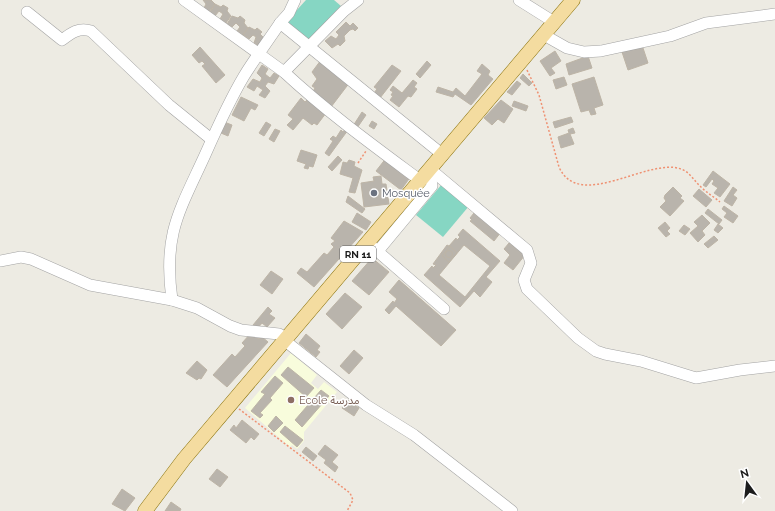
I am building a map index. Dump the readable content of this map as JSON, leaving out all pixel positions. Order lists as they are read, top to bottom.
{
  "streets": {
    "main road": ["RN 11"]
  },
  "places": ["Mosquée", "Ecole مدرسة"],
  "north": "top"
}
